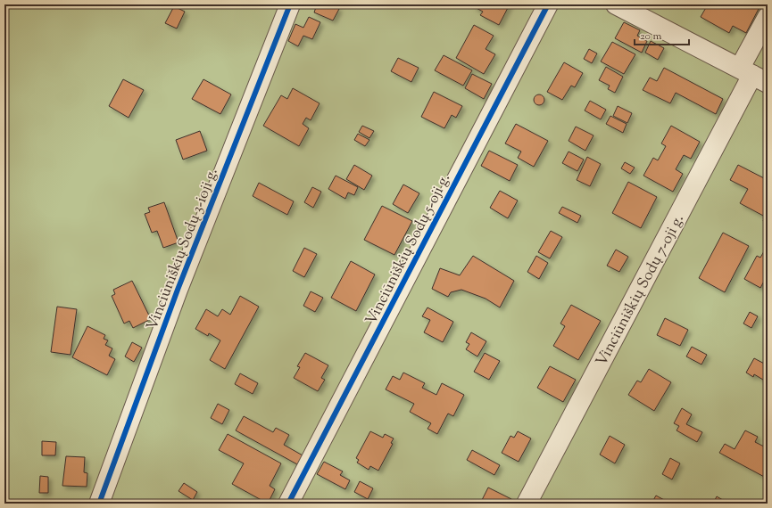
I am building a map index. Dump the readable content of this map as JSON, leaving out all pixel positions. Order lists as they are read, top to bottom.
{
  "streets": {
    "street": ["Vinciūniškių Sodų 3-ioji g.", "Vinciūniškių Sodų 5-oji g.", "Vinciūniškių Sodų 7-oji g."]
  },
  "scale_bar": "20 m"
}
